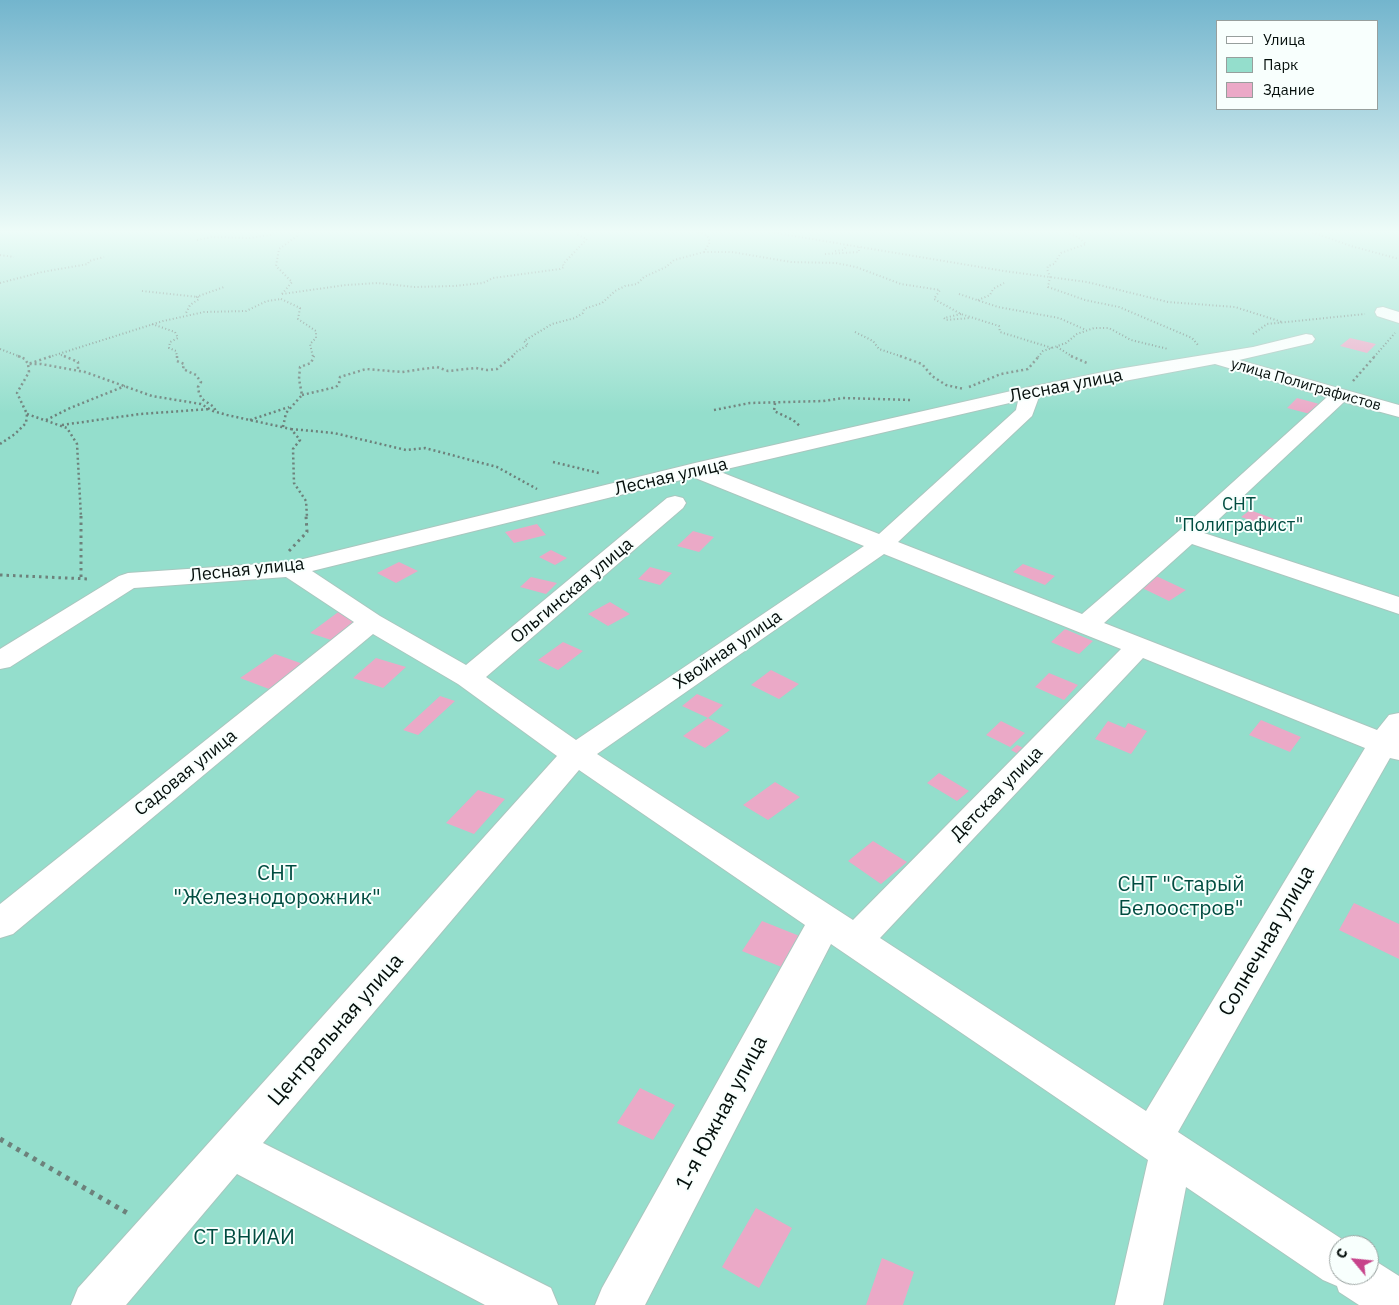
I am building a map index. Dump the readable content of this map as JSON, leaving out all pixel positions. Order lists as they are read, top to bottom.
{
  "streets": {
    "street": [
      "улица Полиграфистов",
      "Лесная улица",
      "Ольгинская улица",
      "Хвойная улица",
      "Садовая улица",
      "Детская улица",
      "Солнечная улица",
      "Центральная улица",
      "1-я Южная улица"
    ]
  },
  "crossings": [
    ["улица Полиграфистов", "Лесная улица"],
    ["Лесная улица", "Хвойная улица"],
    ["Хвойная улица", "Центральная улица"],
    ["Детская улица", "1-я Южная улица"]
  ],
  "parks": [
    "СНТ \"Полиграфист\"",
    "СНТ \"Железнодорожник\"",
    "СНТ \"Старый Белоостров\"",
    "СТ ВНИАИ"
  ],
  "legend": ["Улица", "Парк", "Здание"],
  "north": "top left"
}
